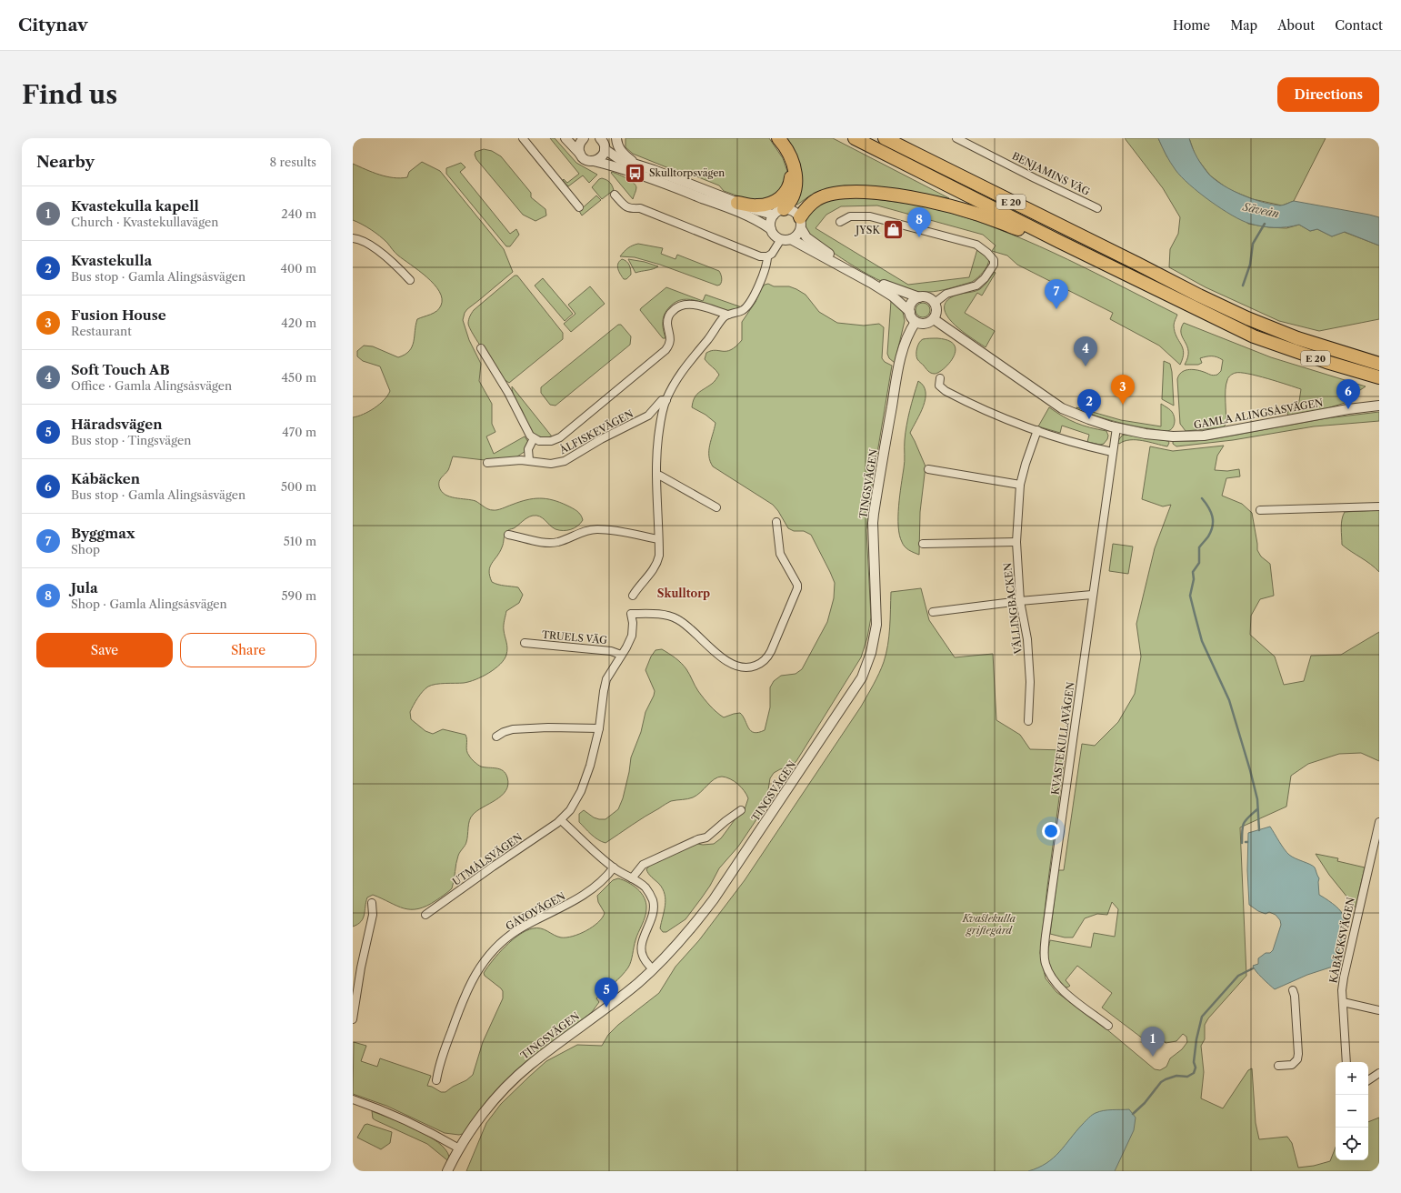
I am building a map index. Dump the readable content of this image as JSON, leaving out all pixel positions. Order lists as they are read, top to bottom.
{
  "streets": {
    "highway": ["E 20"],
    "street": [
      "BENJAMINS VÄG",
      "GAMLA ALINGSÅSVÄGEN",
      "ÅLFISKEVÄGEN",
      "TINGSVÄGEN",
      "VÄLLINGBACKEN",
      "TRUELS VÄG",
      "KVASTEKULLAVÄGEN",
      "UTMÅLSVÄGEN",
      "GÅVOVÄGEN",
      "KÅBÄCKSVÄGEN"
    ]
  },
  "crossings": [
    ["GAMLA ALINGSÅSVÄGEN", "TINGSVÄGEN"],
    ["GAMLA ALINGSÅSVÄGEN", "KVASTEKULLAVÄGEN"],
    ["TRUELS VÄG", "UTMÅLSVÄGEN"]
  ],
  "districts": ["Skulltorp"],
  "water": ["Säveån"],
  "parks": ["Kvastekulla griftegård"],
  "places": {
    "bus stop": ["Skulltorpsvägen"],
    "shop": ["JYSK"]
  },
  "page": {
    "header": "Citynav",
    "nav": [
      "Home",
      "Map",
      "About",
      "Contact"
    ],
    "buttons": [
      "Directions",
      ["Save", "Share"]
    ],
    "title": "Find us",
    "heading": ["Nearby", "8 results"],
    "list": [
      {
        "mark": "1",
        "name": "Kvastekulla kapell",
        "note": "Church · Kvastekullavägen",
        "value": "240 m"
      },
      {
        "mark": "2",
        "name": "Kvastekulla",
        "note": "Bus stop · Gamla Alingsåsvägen",
        "value": "400 m"
      },
      {
        "mark": "3",
        "name": "Fusion House",
        "note": "Restaurant",
        "value": "420 m"
      },
      {
        "mark": "4",
        "name": "Soft Touch AB",
        "note": "Office · Gamla Alingsåsvägen",
        "value": "450 m"
      },
      {
        "mark": "5",
        "name": "Häradsvägen",
        "note": "Bus stop · Tingsvägen",
        "value": "470 m"
      },
      {
        "mark": "6",
        "name": "Kåbäcken",
        "note": "Bus stop · Gamla Alingsåsvägen",
        "value": "500 m"
      },
      {
        "mark": "7",
        "name": "Byggmax",
        "note": "Shop",
        "value": "510 m"
      },
      {
        "mark": "8",
        "name": "Jula",
        "note": "Shop · Gamla Alingsåsvägen",
        "value": "590 m"
      }
    ],
    "pins": [
      "8",
      "7",
      "4",
      "3",
      "6",
      "2",
      "5",
      "1"
    ],
    "map_buttons": ["+", "−"]
  }
}
